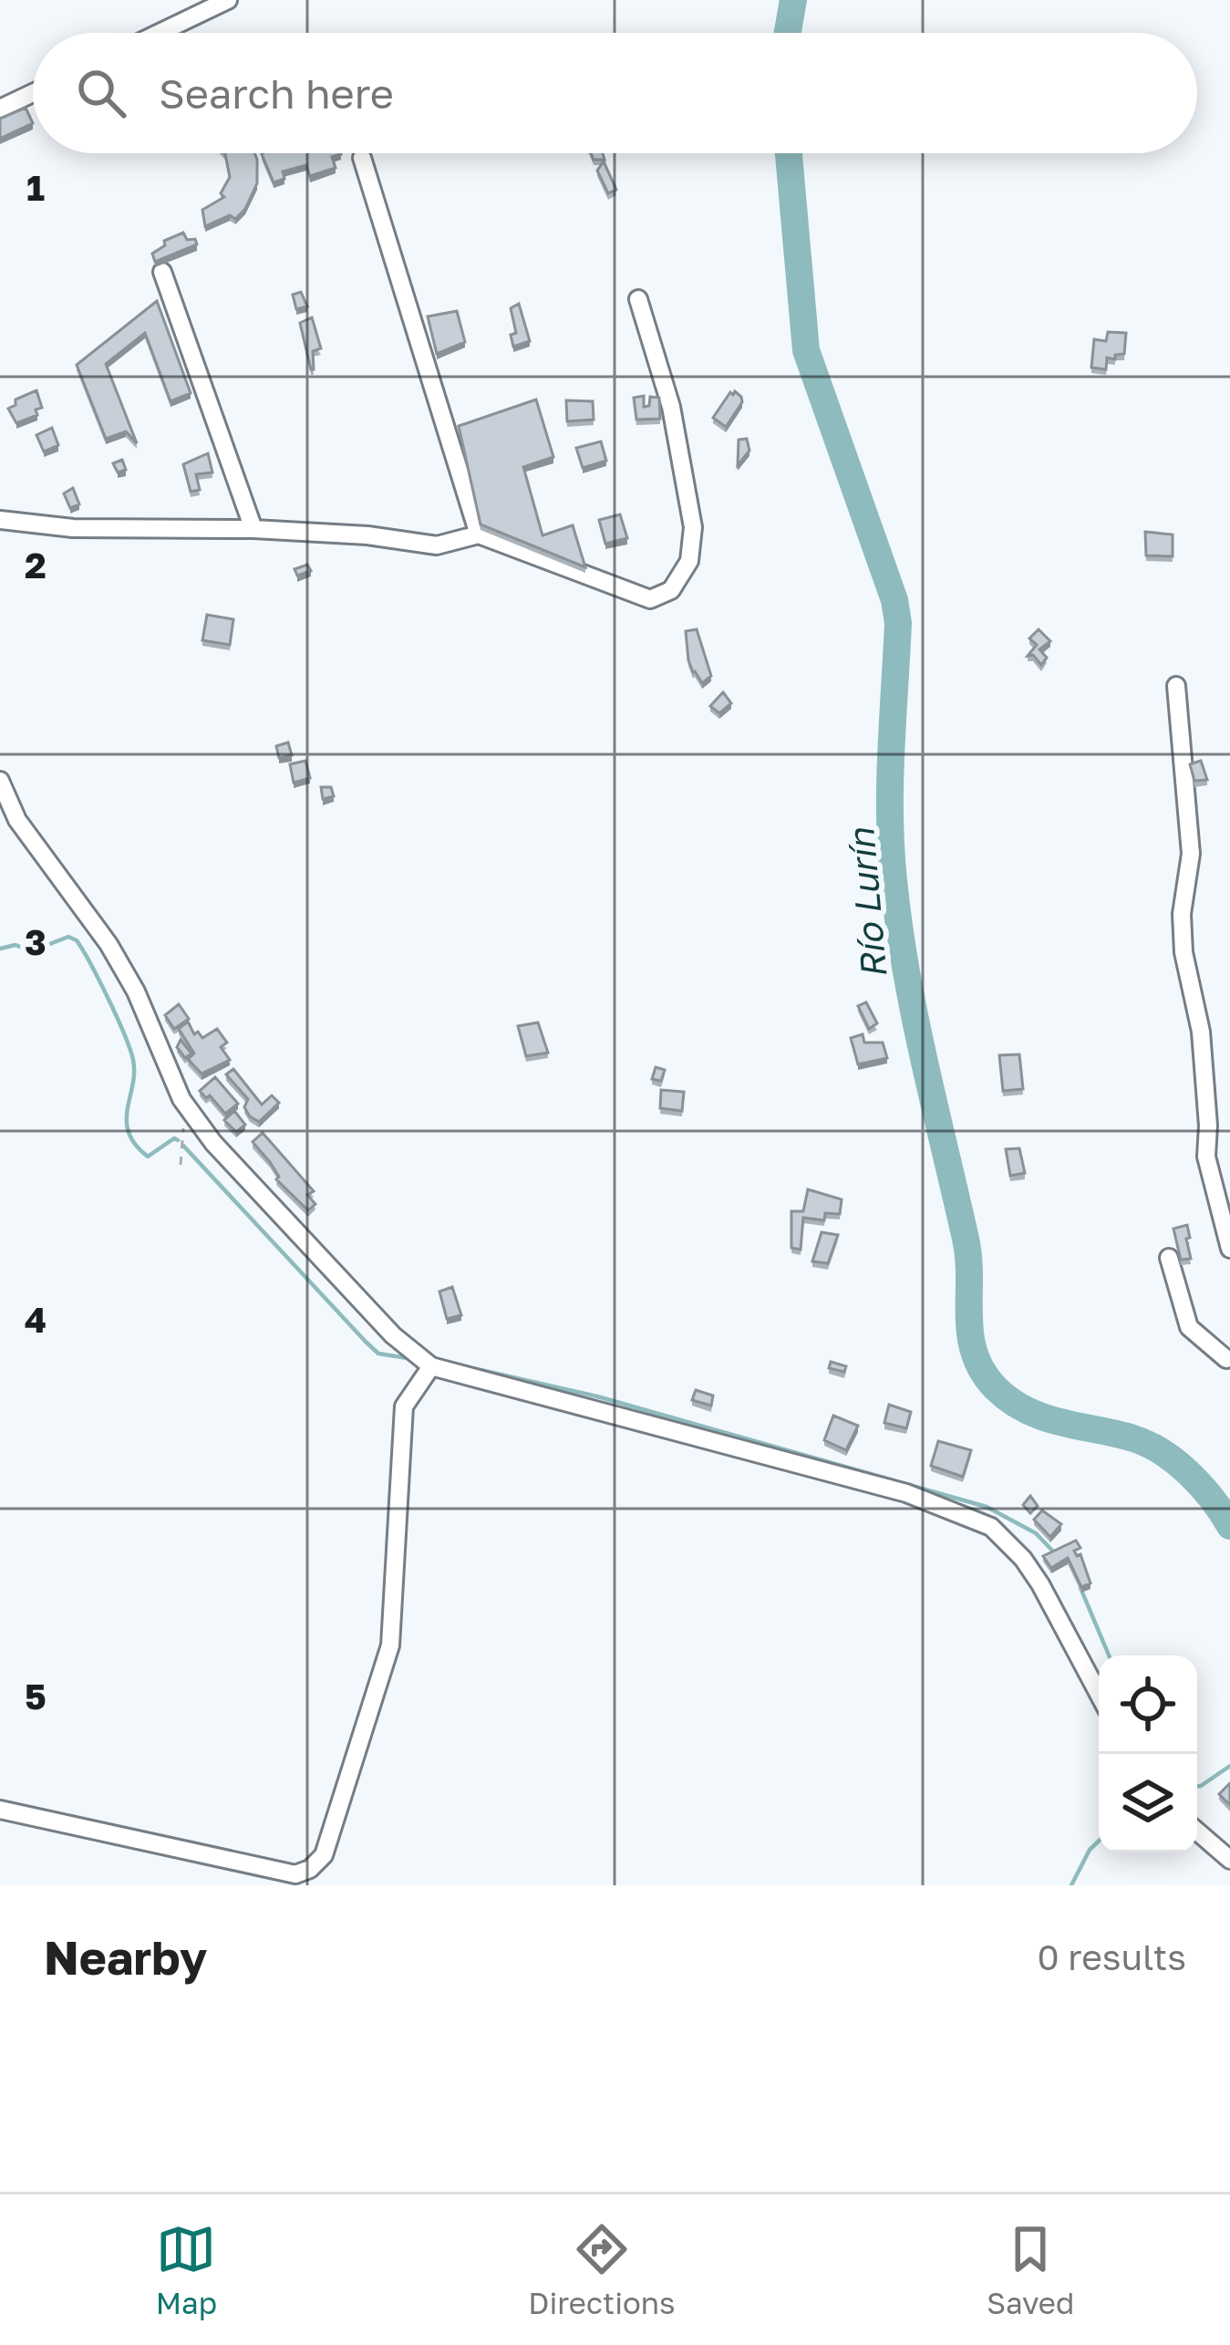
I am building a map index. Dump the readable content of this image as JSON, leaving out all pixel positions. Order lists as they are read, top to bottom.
{
  "water": ["Río Lurín"],
  "page": {
    "search": "Search here",
    "heading": ["Nearby", "0 results"],
    "nav": ["Map", "Directions", "Saved"]
  },
  "grid": {
    "rows": [
      "1",
      "2",
      "3",
      "4",
      "5"
    ]
  }
}
